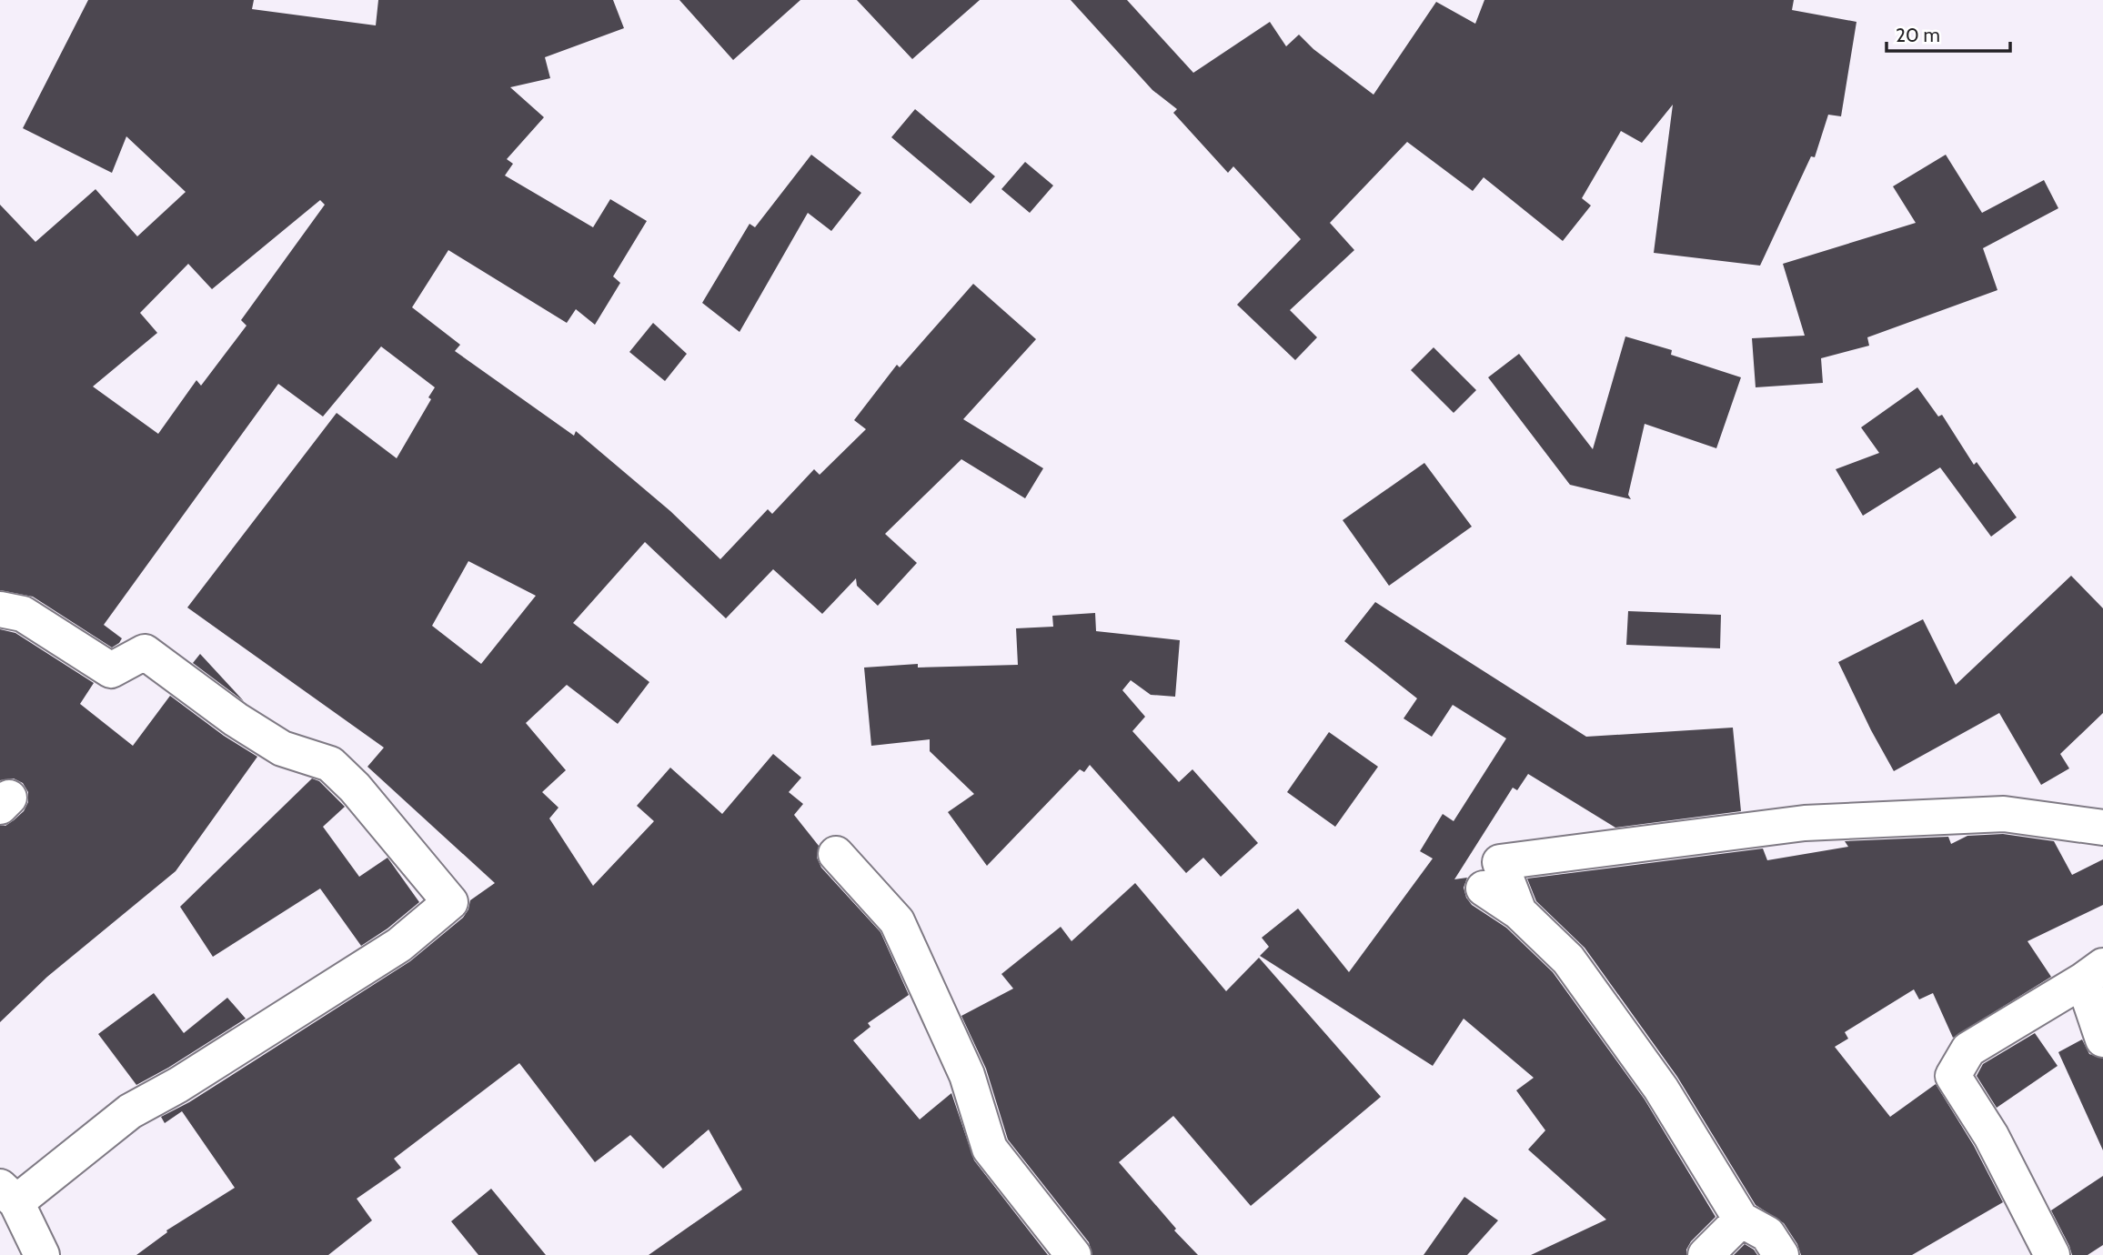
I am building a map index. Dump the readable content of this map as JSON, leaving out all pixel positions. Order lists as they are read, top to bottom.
{
  "scale_bar": "20 m"
}
